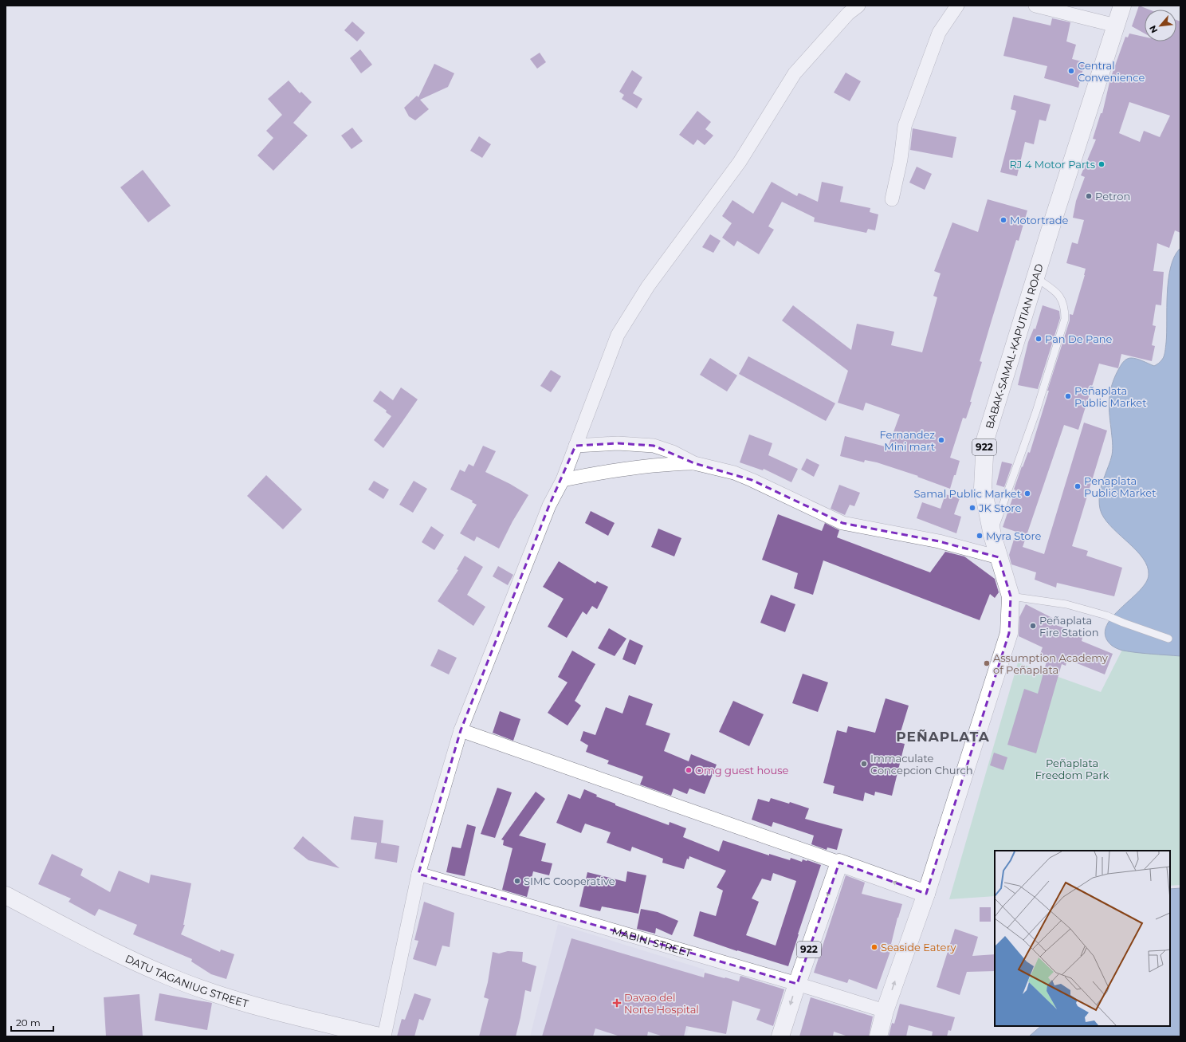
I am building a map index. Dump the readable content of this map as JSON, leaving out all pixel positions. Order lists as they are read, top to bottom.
{
  "streets": {
    "main road": ["BABAK-SAMAL-KAPUTIAN ROAD", "922", "DATU TAGANIUG STREET"],
    "street": ["MABINI STREET"]
  },
  "crossings": [
    ["BABAK-SAMAL-KAPUTIAN ROAD", "MABINI STREET"],
    ["922", "MABINI STREET"]
  ],
  "districts": ["PEÑAPLATA"],
  "parks": ["Peñaplata Freedom Park"],
  "places": {
    "other": [
      "Central Convenience",
      "RJ 4 Motor Parts",
      "Petron",
      "Motortrade",
      "Pan De Pane",
      "Peñaplata Public Market",
      "Fernandez Mini mart",
      "Penaplata Public Market",
      "Samal Public Market",
      "JK Store",
      "Myra Store",
      "Peñaplata Fire Station",
      "Assumption Academy of Peñaplata",
      "Immaculate Concepcion Church",
      "Omg guest house",
      "SIMC Cooperative",
      "Seaside Eatery"
    ],
    "health": ["Davao del Norte Hospital"]
  },
  "scale_bar": "20 m",
  "north": "bottom left"
}
